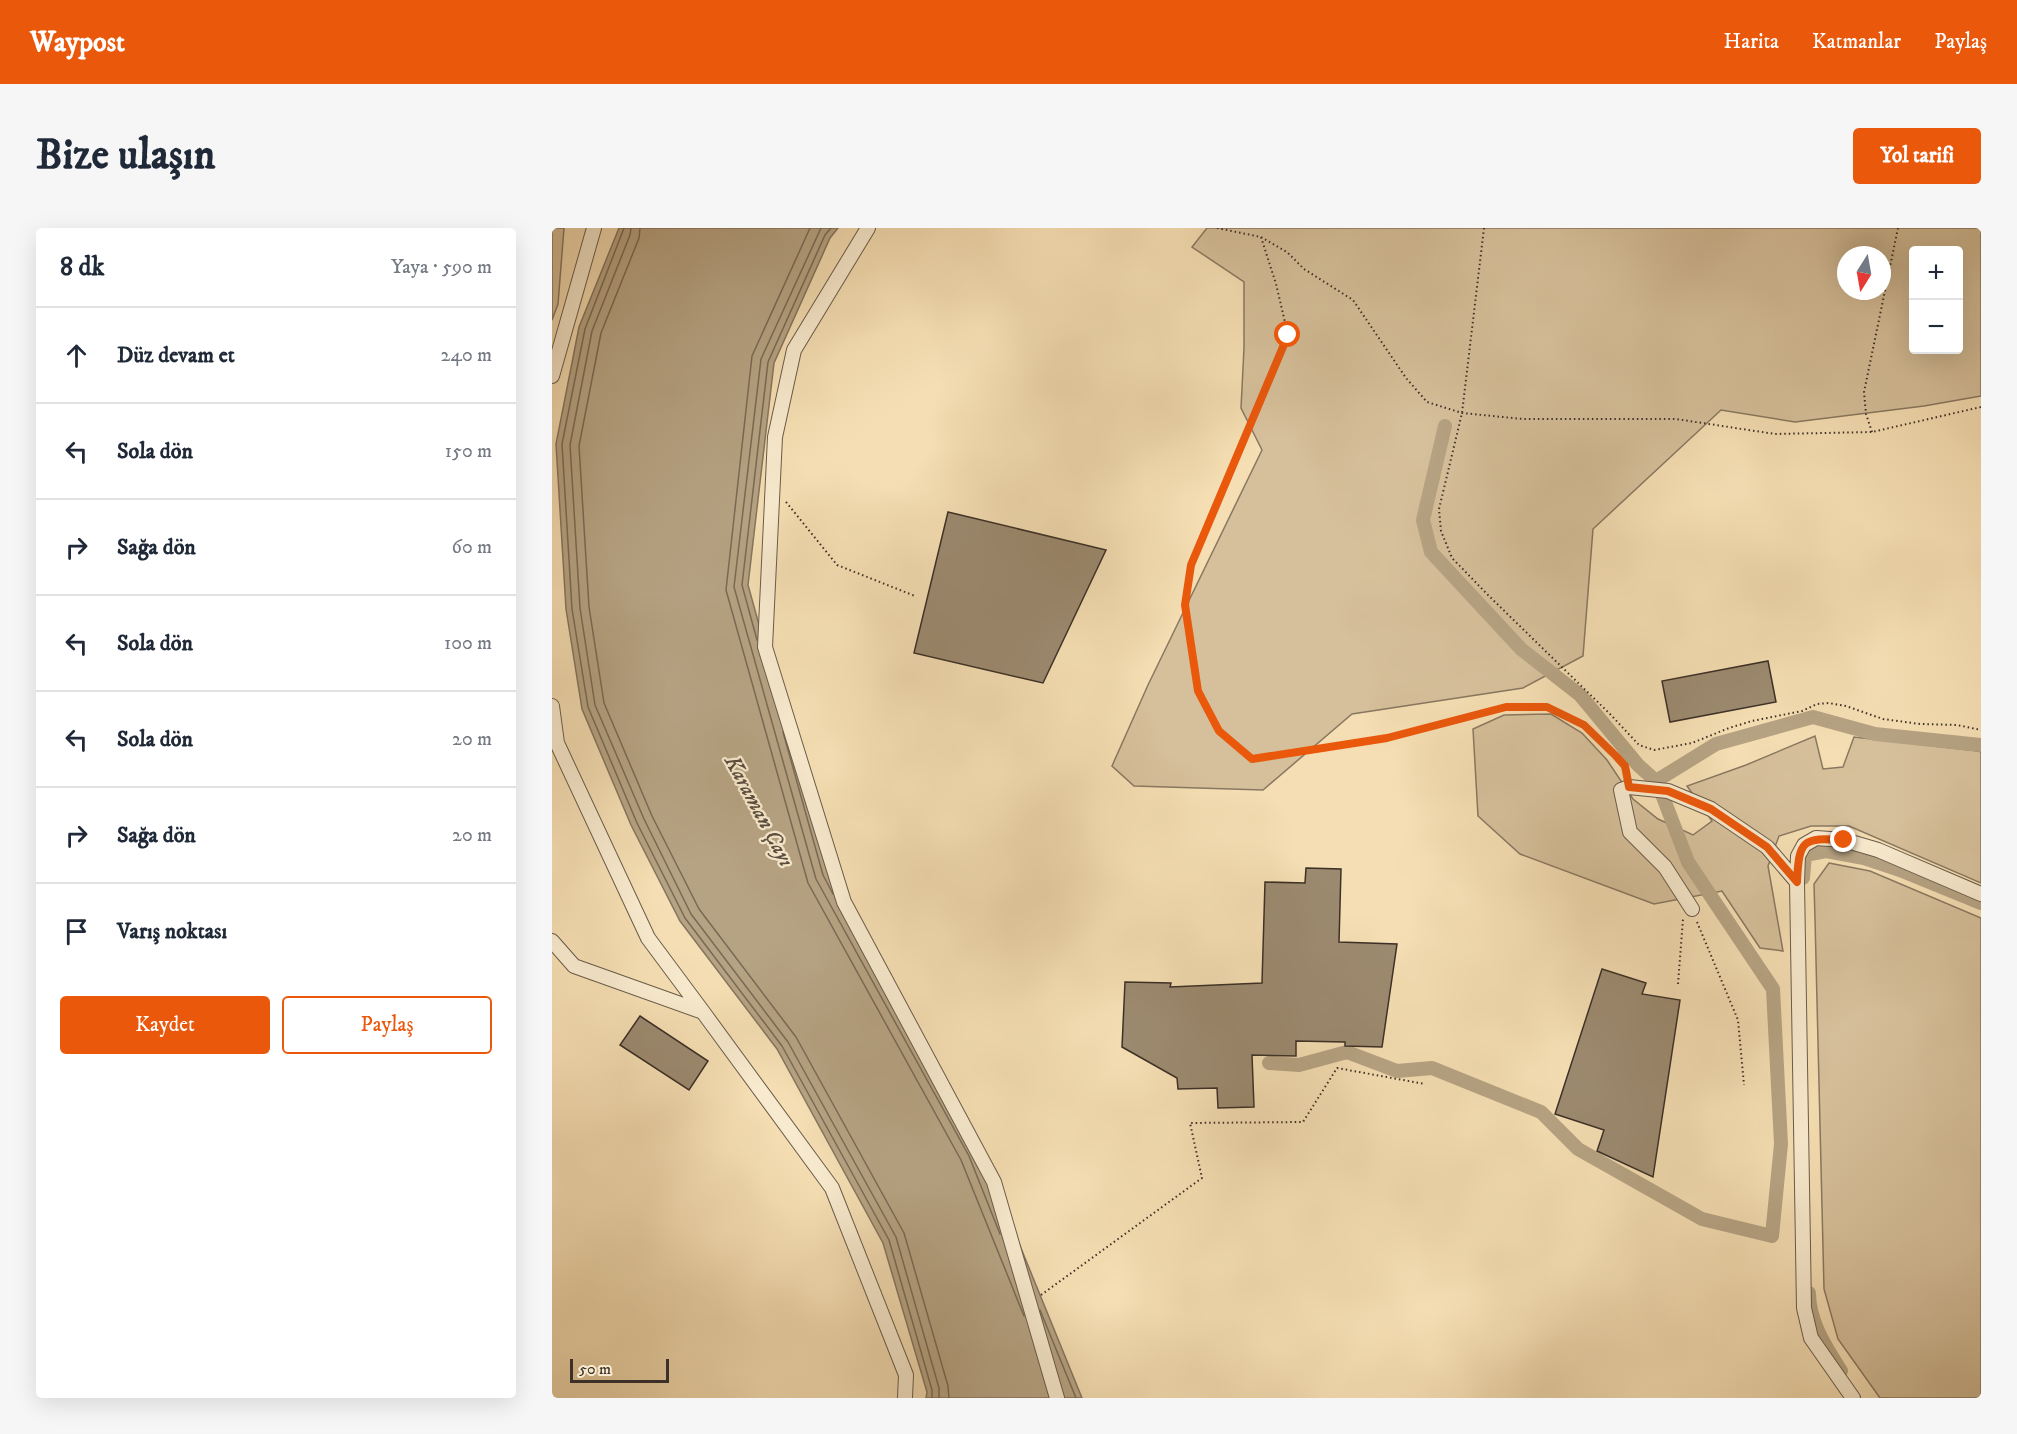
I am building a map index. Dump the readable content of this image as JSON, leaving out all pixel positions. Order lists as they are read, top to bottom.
{
  "water": ["Karaman Çayı"],
  "scale_bar": "50 m",
  "north": "bottom",
  "page": {
    "header": "Waypost",
    "nav": ["Harita", "Katmanlar", "Paylaş"],
    "buttons": [
      "Yol tarifi",
      ["Kaydet", "Paylaş"]
    ],
    "title": "Bize ulaşın",
    "heading": ["8 dk", "Yaya · 590 m"],
    "map_buttons": ["+", "−"],
    "list": [
      ["Düz devam et", "240 m"],
      ["Sola dön", "150 m"],
      ["Sağa dön", "60 m"],
      ["Sola dön", "100 m"],
      ["Sola dön", "20 m"],
      ["Sağa dön", "20 m"],
      "Varış noktası"
    ],
    "scale": "50 m"
  }
}
